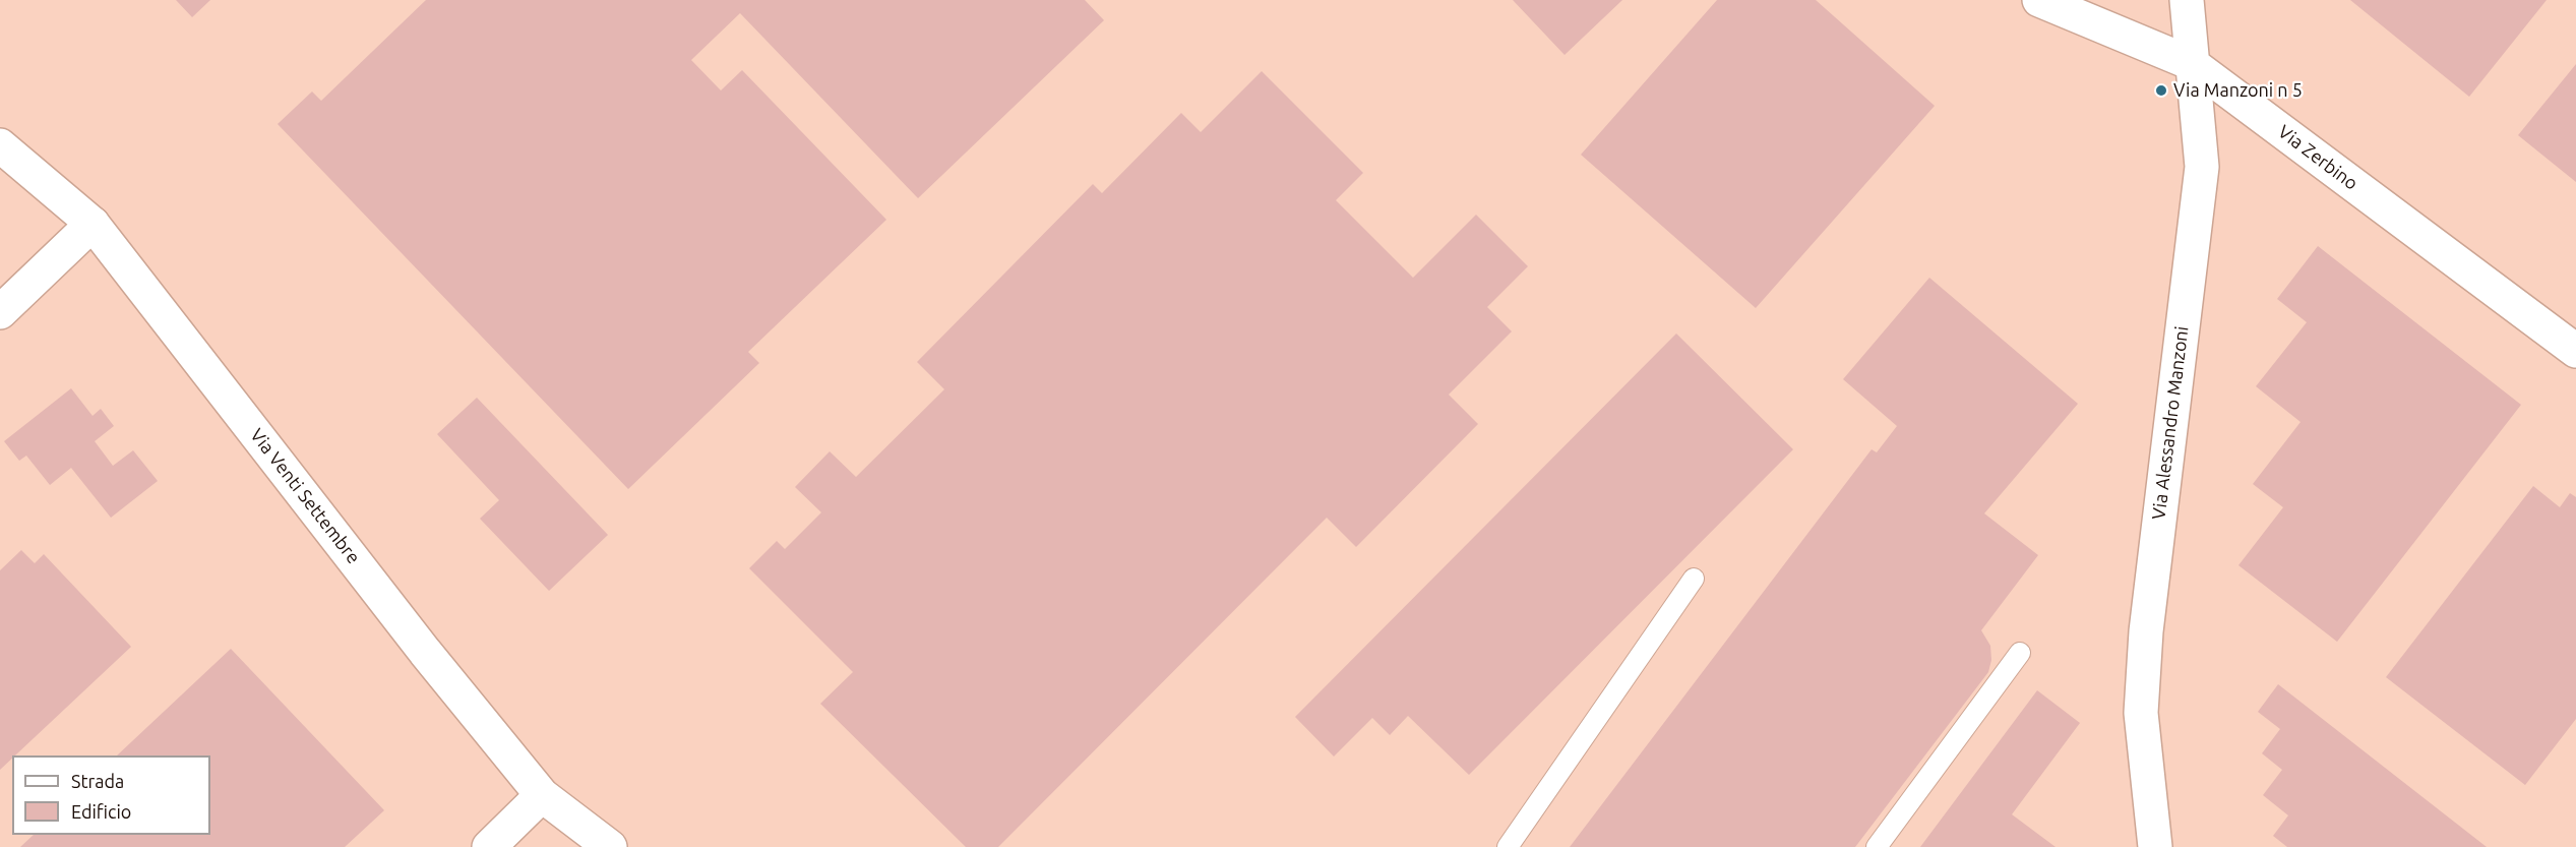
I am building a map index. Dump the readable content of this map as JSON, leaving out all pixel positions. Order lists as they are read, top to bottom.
{
  "streets": {
    "street": ["Via Zerbino", "Via Alessandro Manzoni", "Via Venti Settembre"]
  },
  "crossings": [
    ["Via Zerbino", "Via Alessandro Manzoni"]
  ],
  "places": ["Via Manzoni n 5"],
  "legend": ["Strada", "Edificio"]
}
